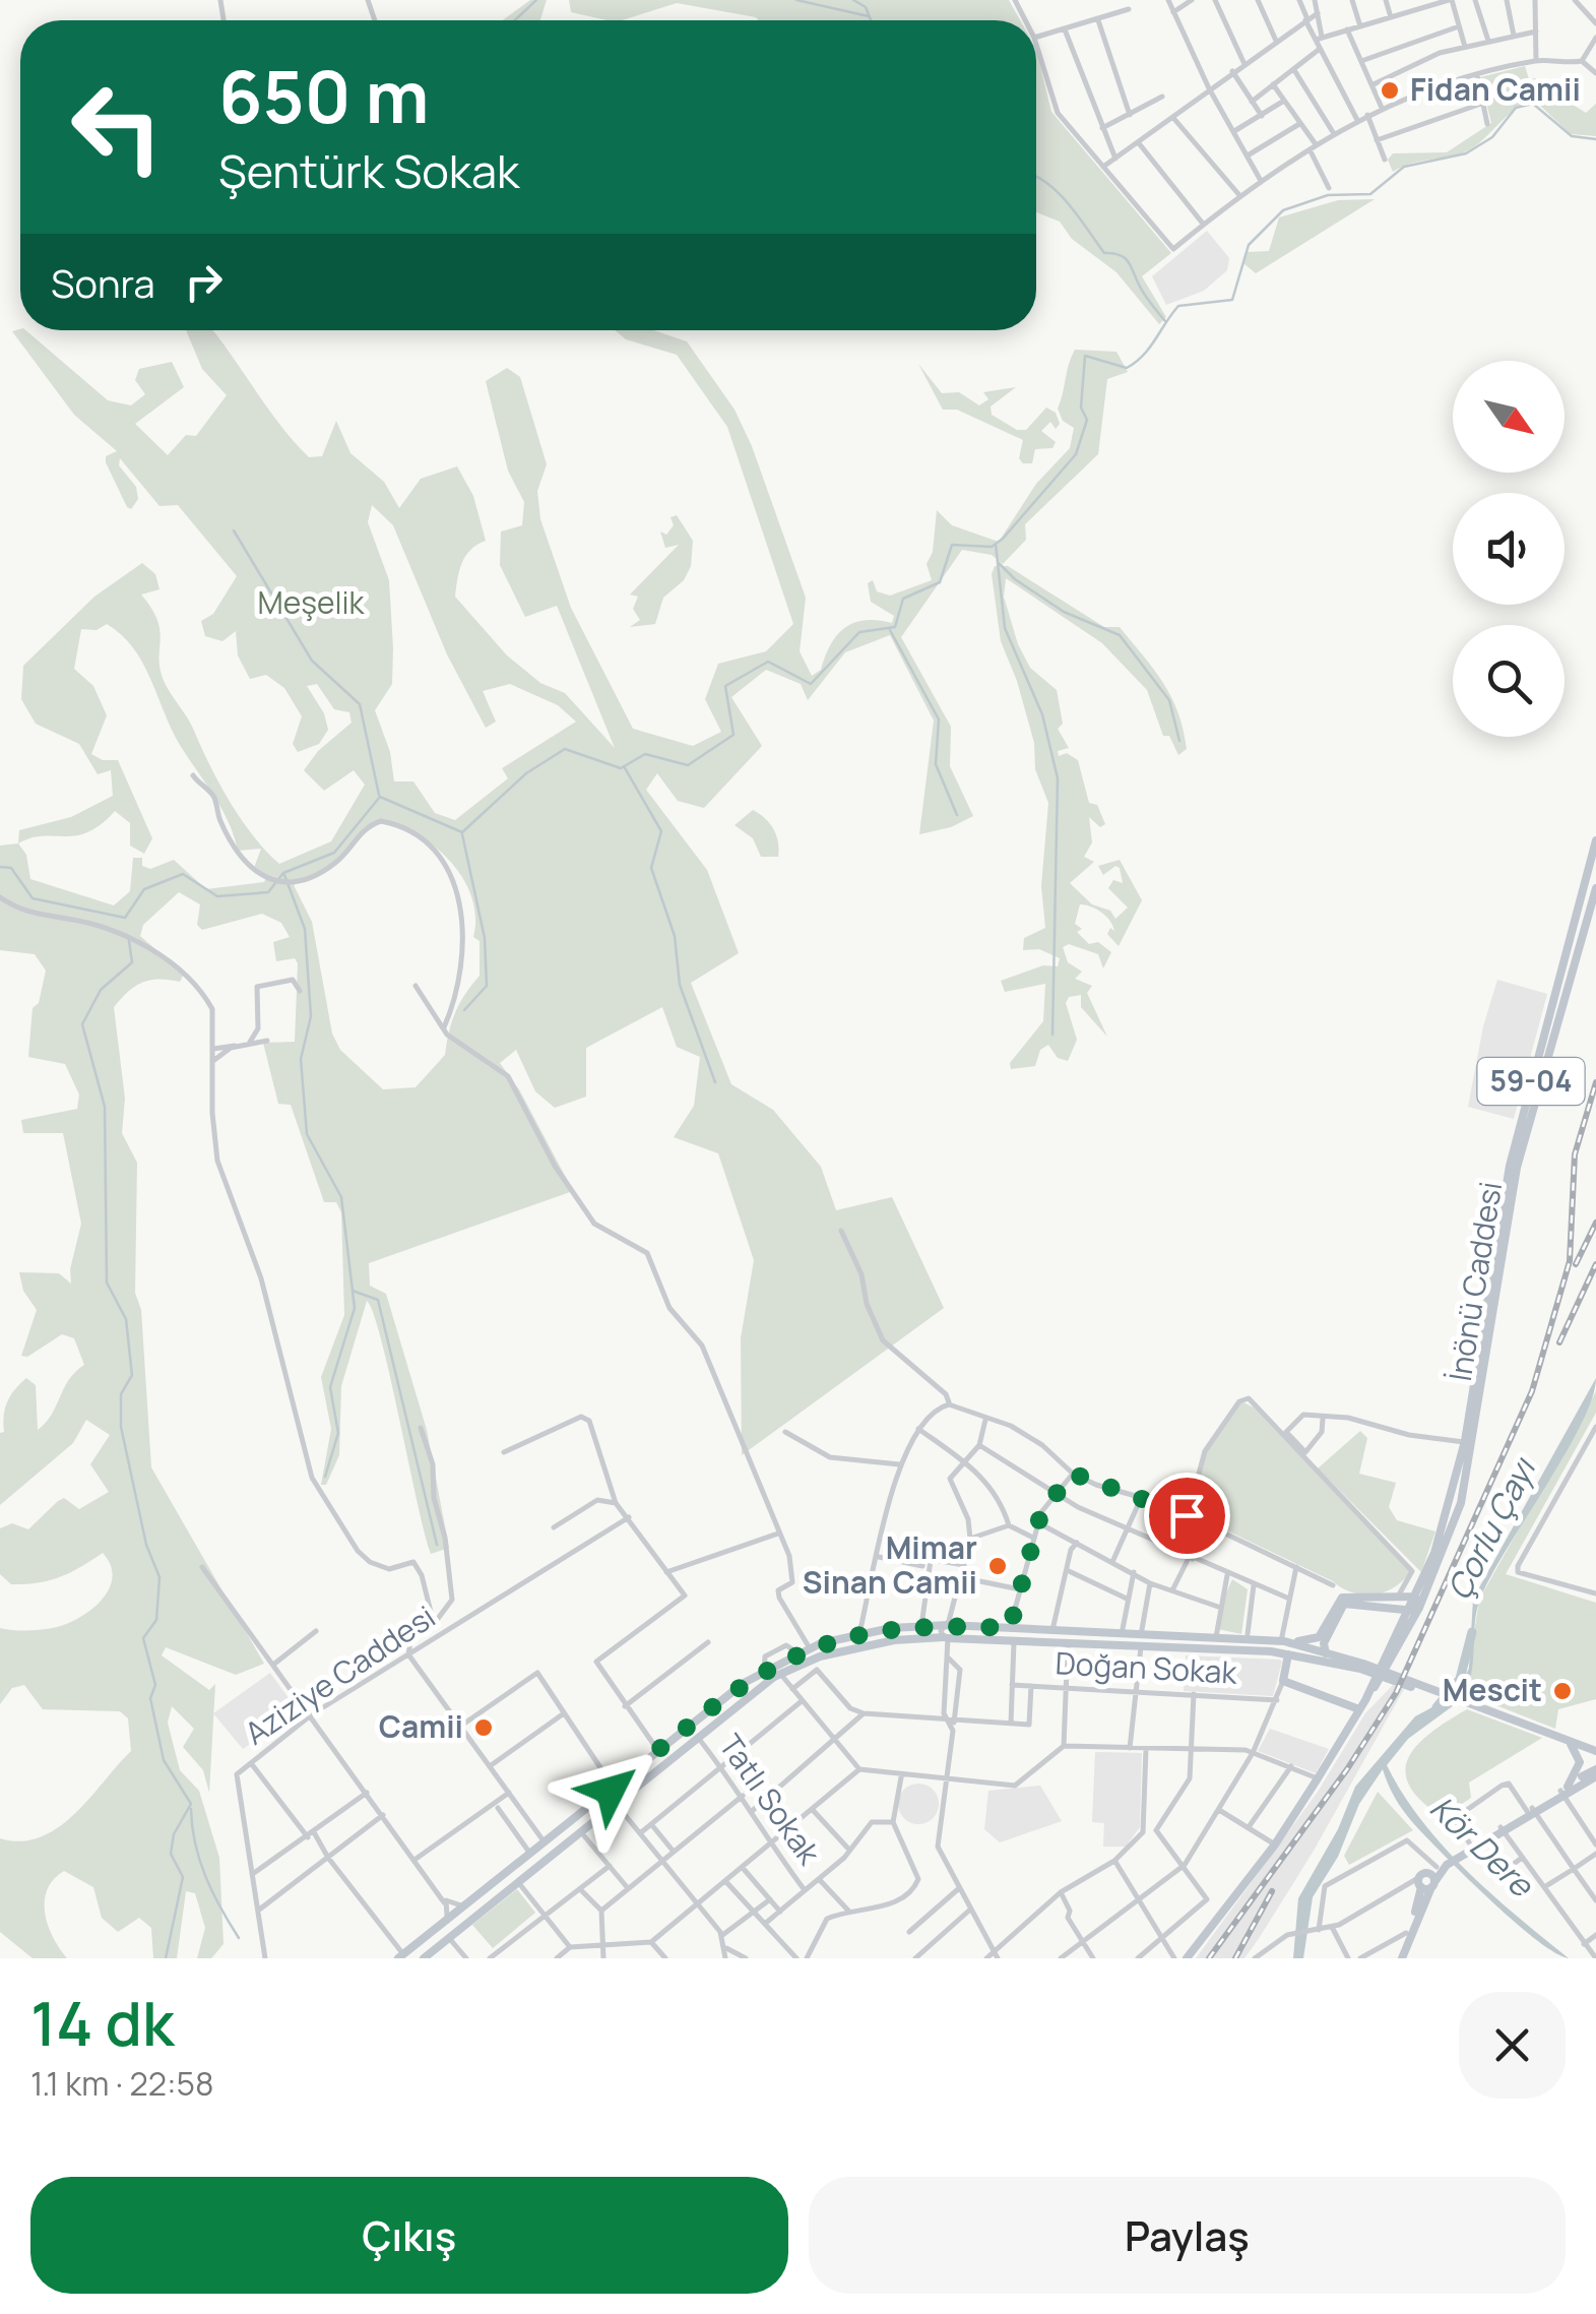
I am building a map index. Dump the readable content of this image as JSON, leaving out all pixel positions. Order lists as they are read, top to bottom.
{
  "streets": {
    "main road": ["59-04", "İnönü Caddesi"],
    "street": ["Doğan Sokak", "Aziziye Caddesi", "Tatlı Sokak"]
  },
  "crossings": [
    ["59-04", "İnönü Caddesi"]
  ],
  "water": ["Çorlu Çayı", "Kör Dere"],
  "parks": ["Meşelik"],
  "places": [
    "Fidan Camii",
    "Mimar Sinan Camii",
    "Mescit",
    "Camii"
  ],
  "north": "bottom right",
  "page": {
    "turn": ["650 m", "Şentürk Sokak"],
    "then": "Sonra",
    "heading": ["14 dk", "1.1 km · 22:58"],
    "buttons": ["Çıkış", "Paylaş"]
  }
}
